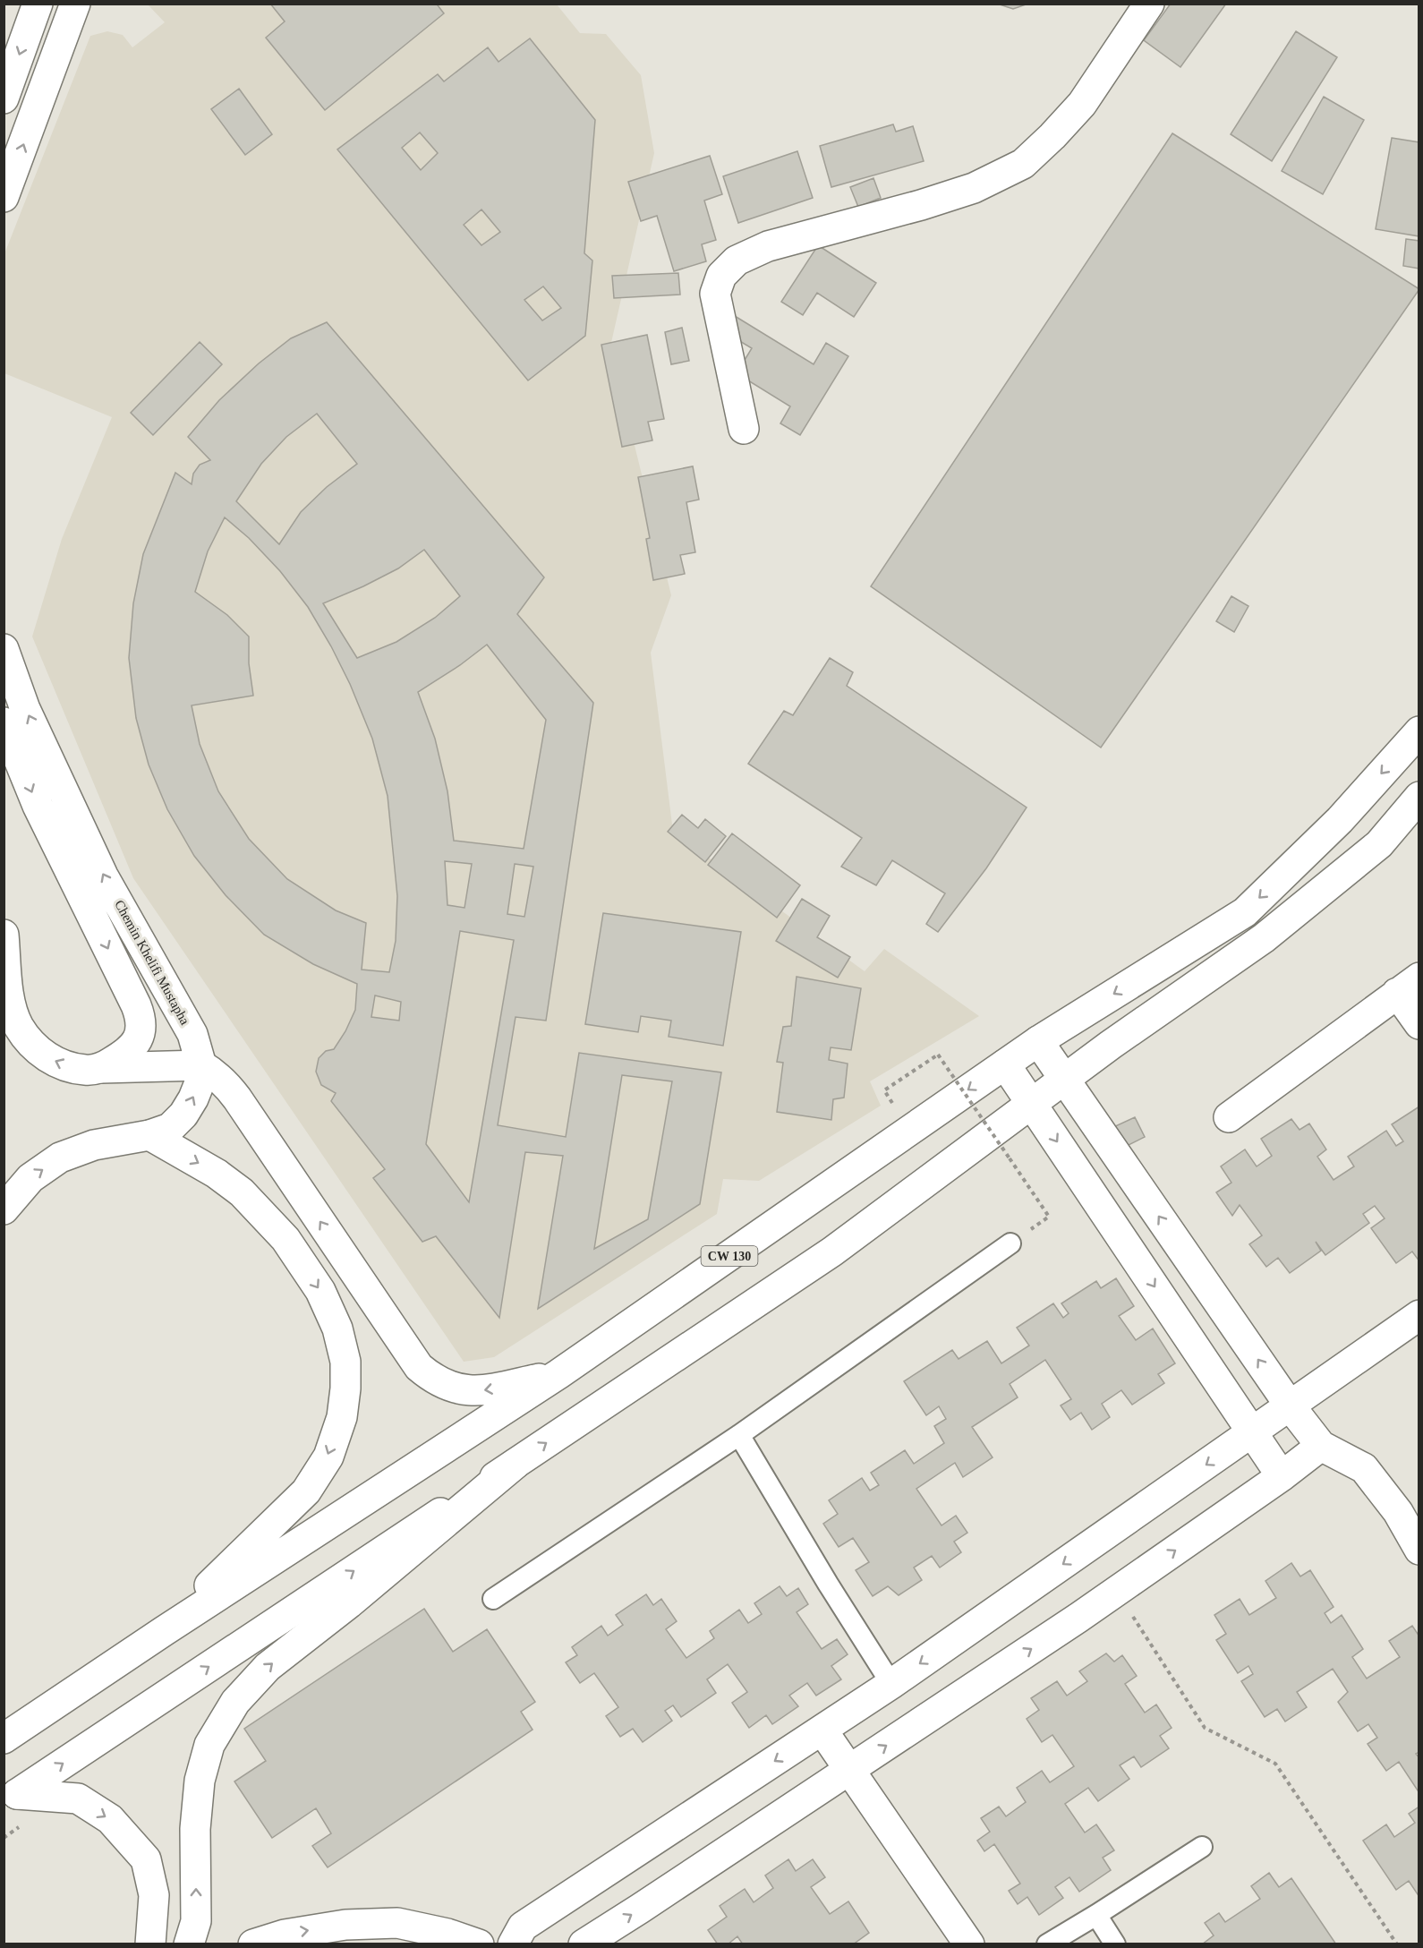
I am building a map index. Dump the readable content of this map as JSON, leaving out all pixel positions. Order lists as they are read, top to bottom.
{
  "streets": {
    "main road": ["Chemin Khelifi Mustapha", "CW 130"]
  }
}
